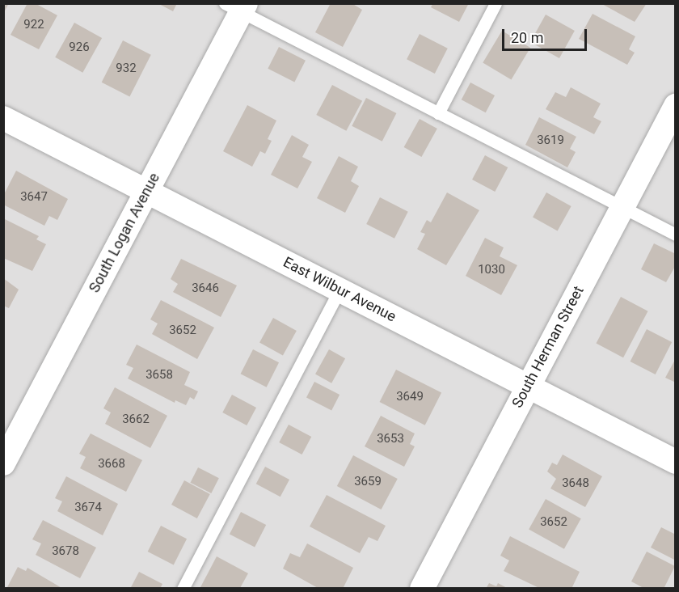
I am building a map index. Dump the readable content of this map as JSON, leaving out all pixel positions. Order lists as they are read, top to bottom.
{
  "streets": {
    "street": ["South Logan Avenue", "East Wilbur Avenue", "South Herman Street"]
  },
  "crossings": [
    ["South Logan Avenue", "East Wilbur Avenue"],
    ["East Wilbur Avenue", "South Herman Street"]
  ],
  "house_numbers": [
    "922",
    "926",
    "932",
    "3619",
    "3647",
    "1030",
    "3646",
    "3652",
    "3658",
    "3649",
    "3662",
    "3653",
    "3668",
    "3659",
    "3648",
    "3674",
    "3652",
    "3678"
  ],
  "scale_bar": "20 m"
}
